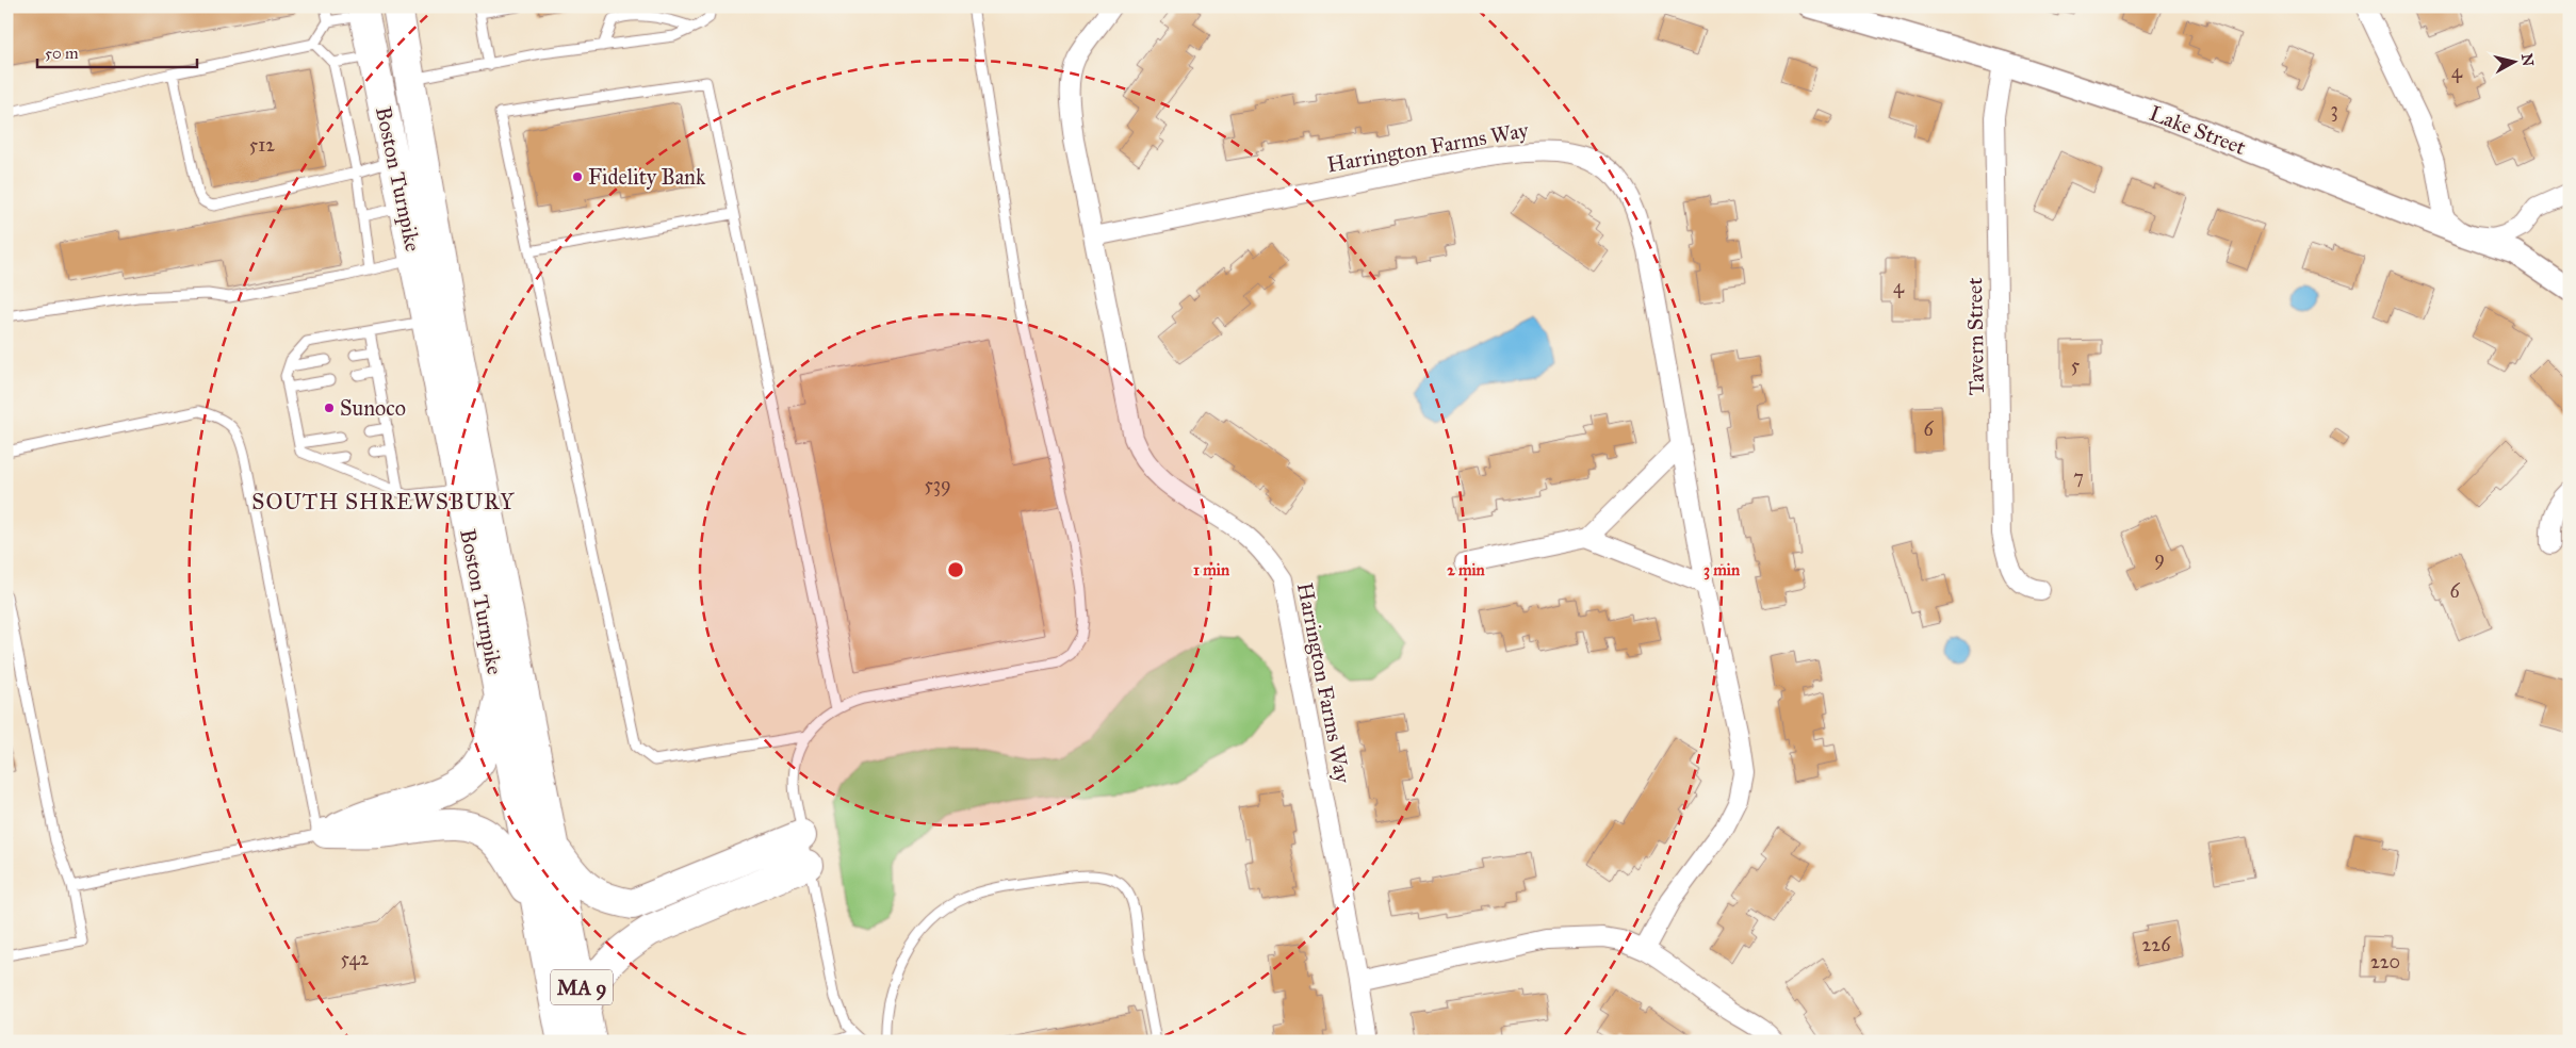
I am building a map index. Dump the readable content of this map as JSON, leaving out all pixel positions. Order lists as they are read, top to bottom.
{
  "streets": {
    "highway": ["Boston Turnpike", "MA 9"],
    "street": ["Lake Street", "Harrington Farms Way", "Tavern Street"]
  },
  "crossings": [
    ["Lake Street", "Tavern Street"]
  ],
  "districts": ["SOUTH SHREWSBURY"],
  "places": ["Fidelity Bank", "Sunoco"],
  "house_numbers": [
    "4",
    "3",
    "512",
    "4",
    "5",
    "6",
    "7",
    "539",
    "9",
    "6",
    "226",
    "542",
    "220"
  ],
  "scale_bar": "50 m",
  "north": "right",
  "rings": ["1 min", "2 min", "3 min"]
}
